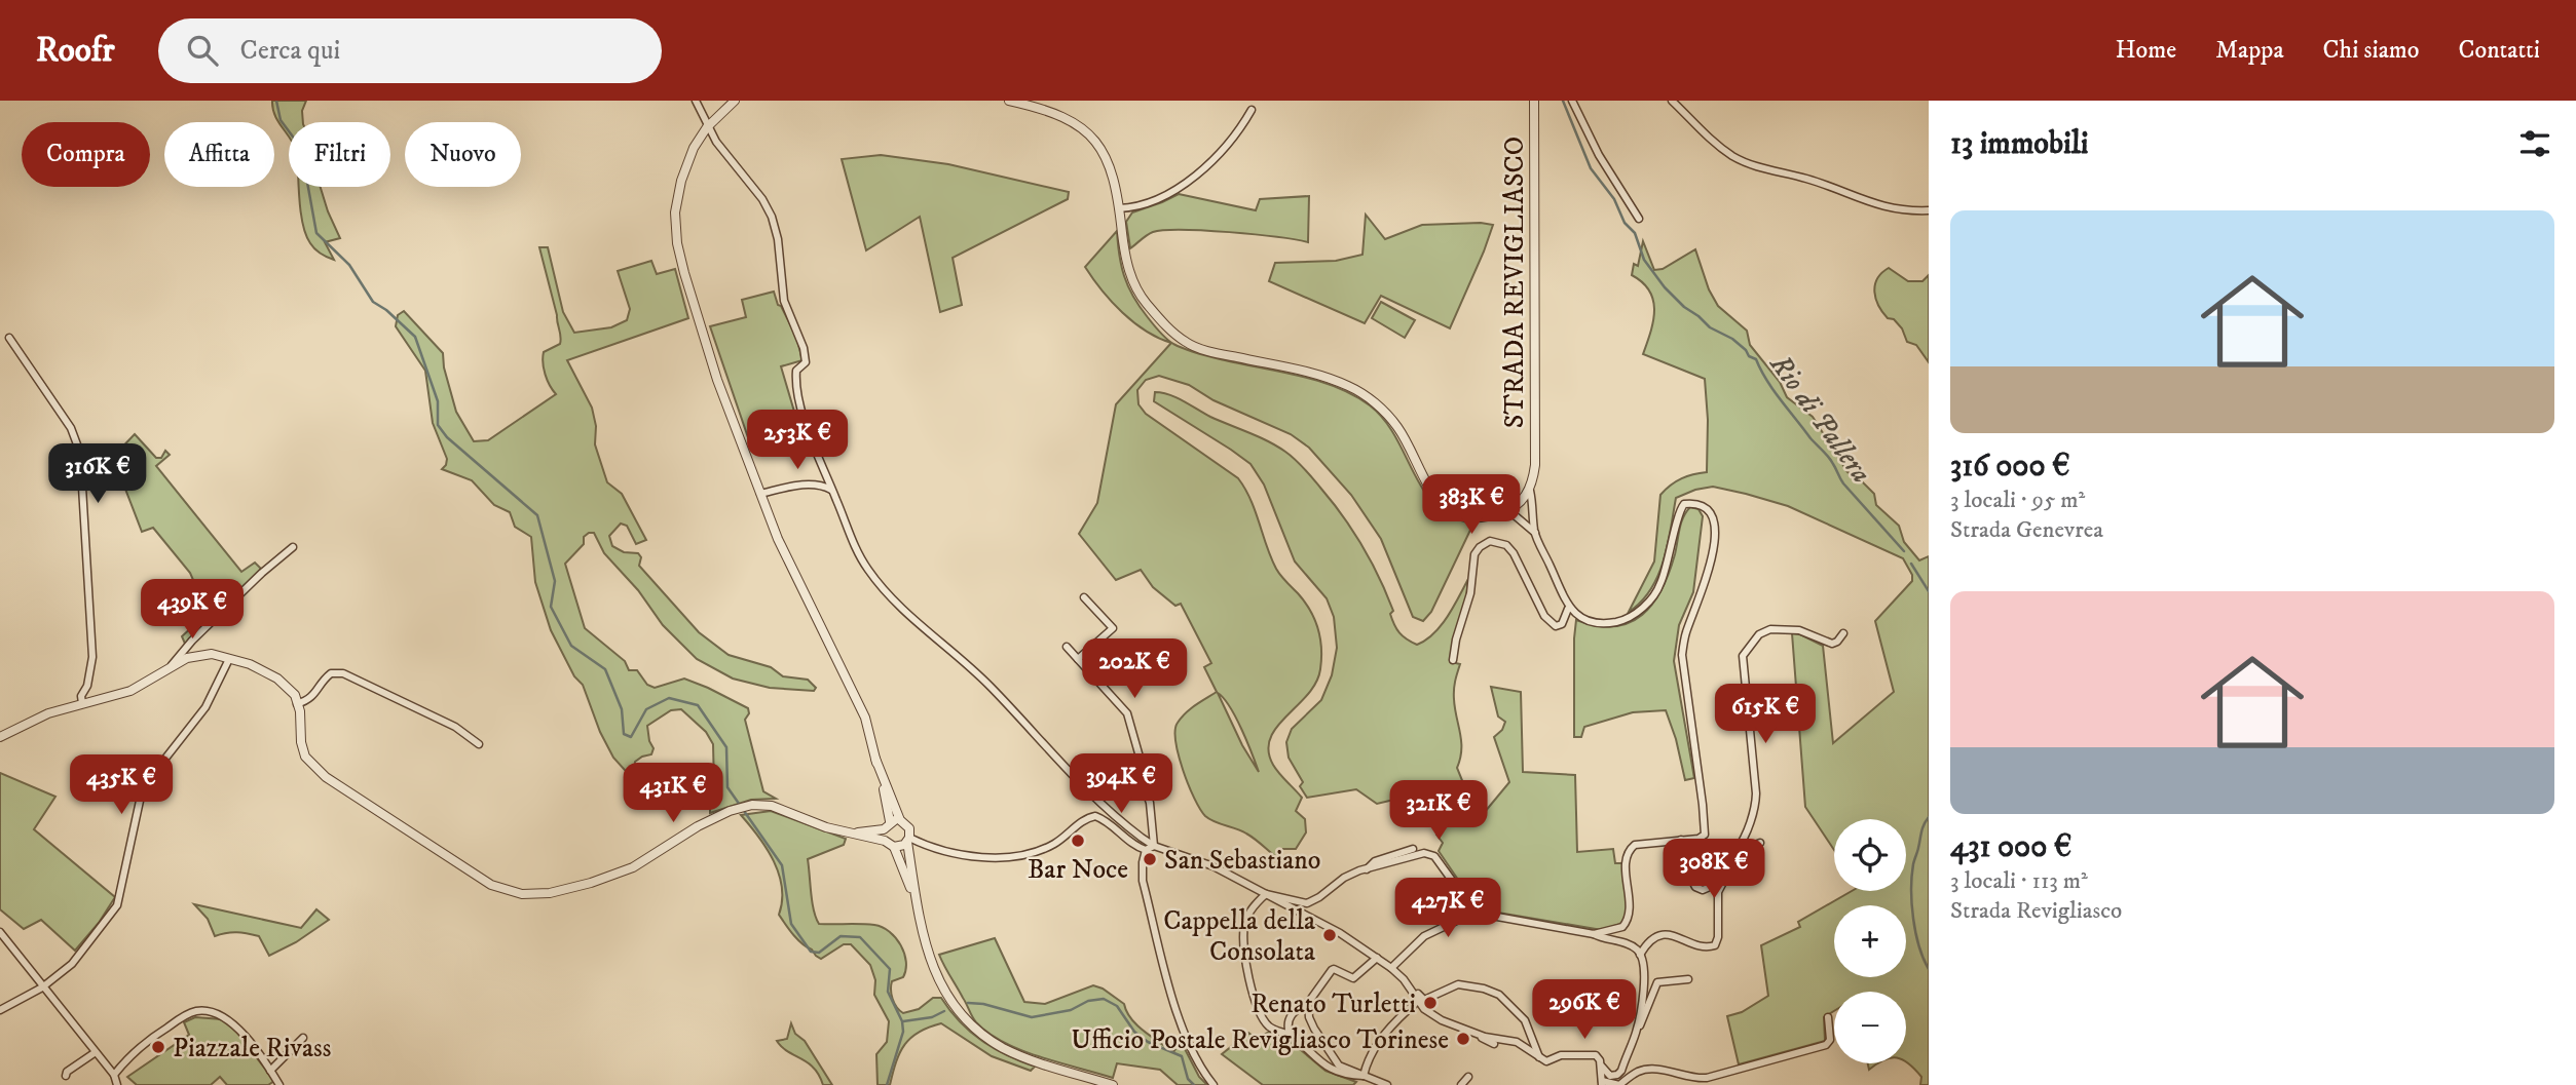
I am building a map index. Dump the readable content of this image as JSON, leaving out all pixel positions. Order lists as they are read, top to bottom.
{
  "streets": {
    "street": ["STRADA REVIGLIASCO"]
  },
  "water": ["Rio di Pallera"],
  "places": [
    "Bar Noce",
    "San Sebastiano",
    "Cappella della Consolata",
    "Renato Turletti",
    "Ufficio Postale Revigliasco Torinese",
    "Piazzale Rivass"
  ],
  "page": {
    "header": "Roofr",
    "search": "Cerca qui",
    "nav": [
      "Home",
      "Mappa",
      "Chi siamo",
      "Contatti"
    ],
    "heading": "13 immobili",
    "chip": [
      "Compra",
      "Affitta",
      "Filtri",
      "Nuovo"
    ],
    "list": [
      {
        "name": "316 000 €",
        "note": "3 locali · 95 m² · Strada Genevrea"
      },
      {
        "name": "431 000 €",
        "note": "3 locali · 113 m² · Strada Revigliasco"
      }
    ],
    "price": [
      "253K €",
      "316K €",
      "383K €",
      "439K €",
      "202K €",
      "615K €",
      "394K €",
      "435K €",
      "431K €",
      "321K €",
      "308K €",
      "427K €",
      "296K €"
    ],
    "map_buttons": ["+", "−"]
  }
}
